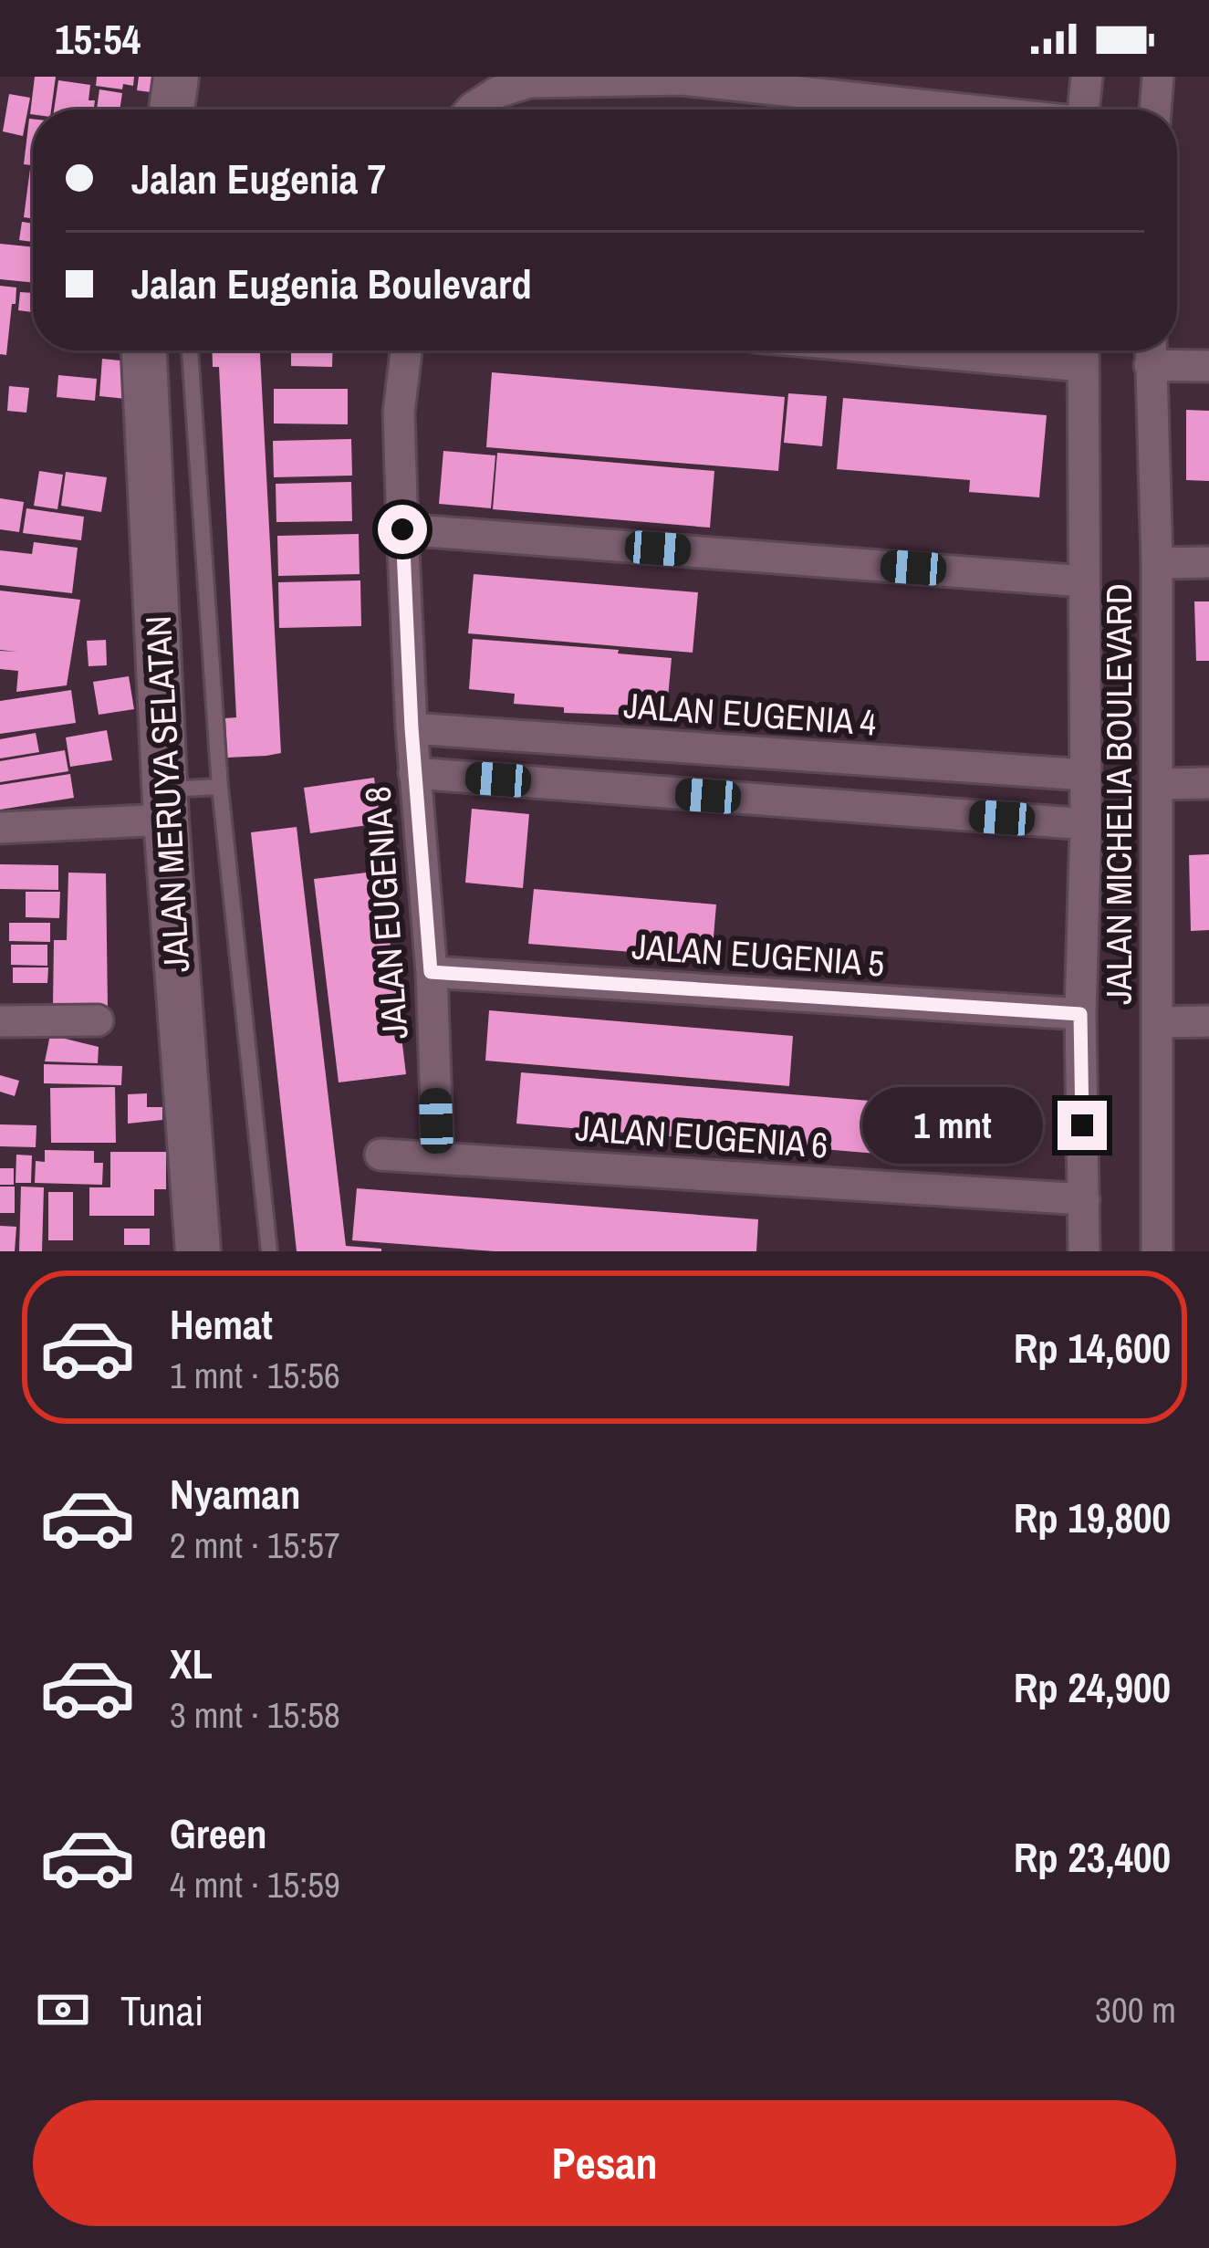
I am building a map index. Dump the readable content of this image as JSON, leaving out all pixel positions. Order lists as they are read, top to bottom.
{
  "streets": {
    "main road": ["JALAN MERUYA SELATAN"],
    "street": [
      "JALAN EUGENIA 4",
      "JALAN MICHELIA BOULEVARD",
      "JALAN EUGENIA 8",
      "JALAN EUGENIA 5",
      "JALAN EUGENIA 6"
    ]
  },
  "crossings": [
    ["JALAN EUGENIA 4", "JALAN EUGENIA 8"],
    ["JALAN EUGENIA 8", "JALAN EUGENIA 5"],
    ["JALAN EUGENIA 8", "JALAN EUGENIA 6"]
  ],
  "page": {
    "status": "15:54",
    "banner": ["Jalan Eugenia 7", "Jalan Eugenia Boulevard"],
    "bubble": "1 mnt",
    "list": [
      {
        "name": "Hemat",
        "note": "1 mnt · 15:56",
        "value": "Rp 14,600"
      },
      {
        "name": "Nyaman",
        "note": "2 mnt · 15:57",
        "value": "Rp 19,800"
      },
      {
        "name": "XL",
        "note": "3 mnt · 15:58",
        "value": "Rp 24,900"
      },
      {
        "name": "Green",
        "note": "4 mnt · 15:59",
        "value": "Rp 23,400"
      }
    ],
    "pay": ["Tunai", "300 m"],
    "buttons": "Pesan"
  }
}
